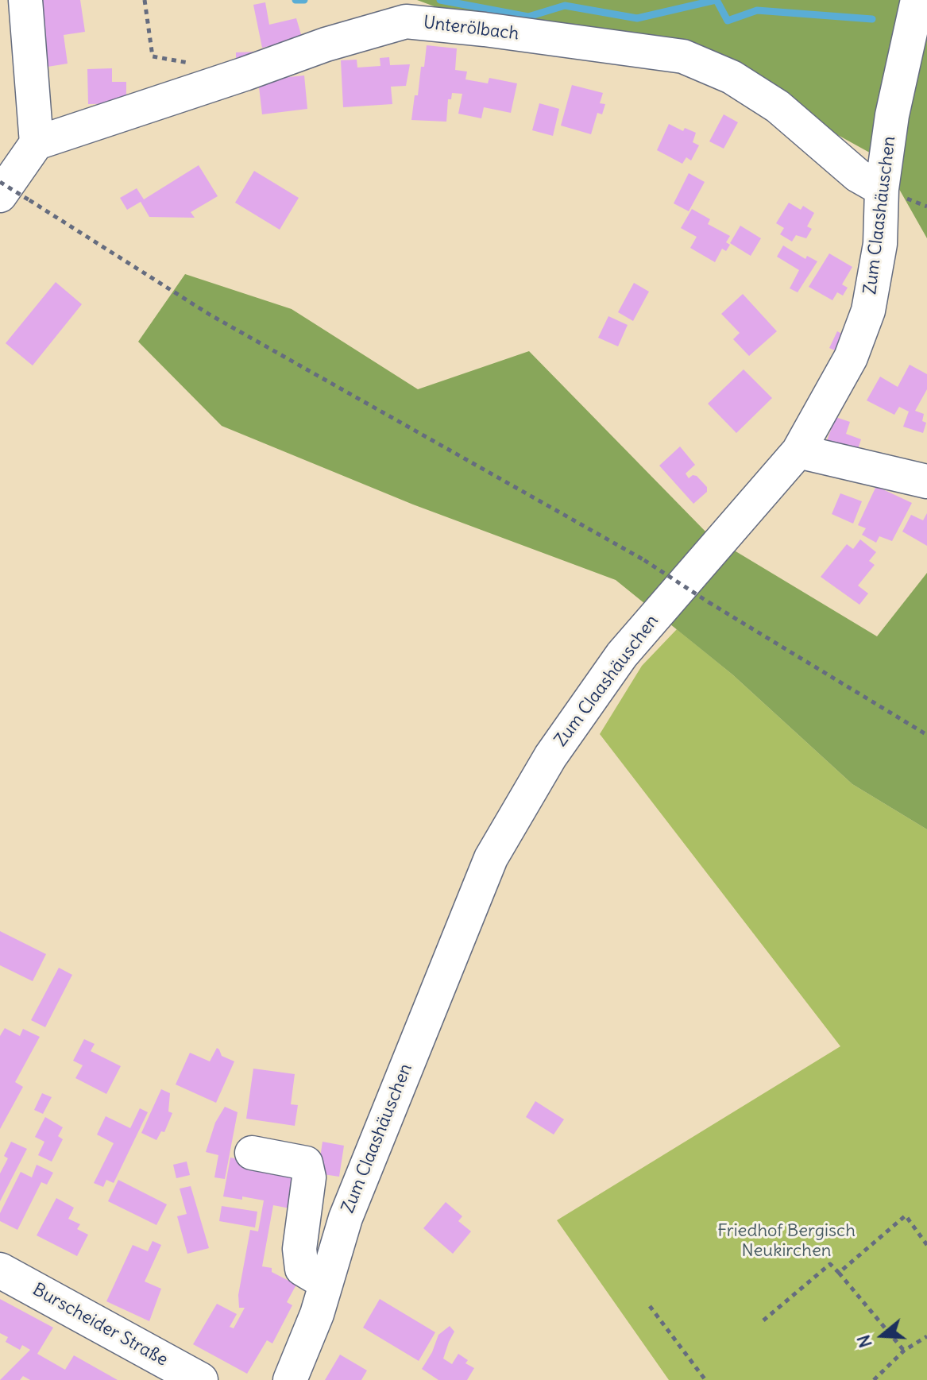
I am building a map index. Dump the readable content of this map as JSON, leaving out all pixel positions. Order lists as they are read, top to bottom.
{
  "streets": {
    "main road": ["Burscheider Straße"],
    "street": ["Unterölbach", "Zum Claashäuschen"]
  },
  "crossings": [
    ["Unterölbach", "Zum Claashäuschen"]
  ],
  "parks": ["Friedhof Bergisch Neukirchen"],
  "north": "left"
}
